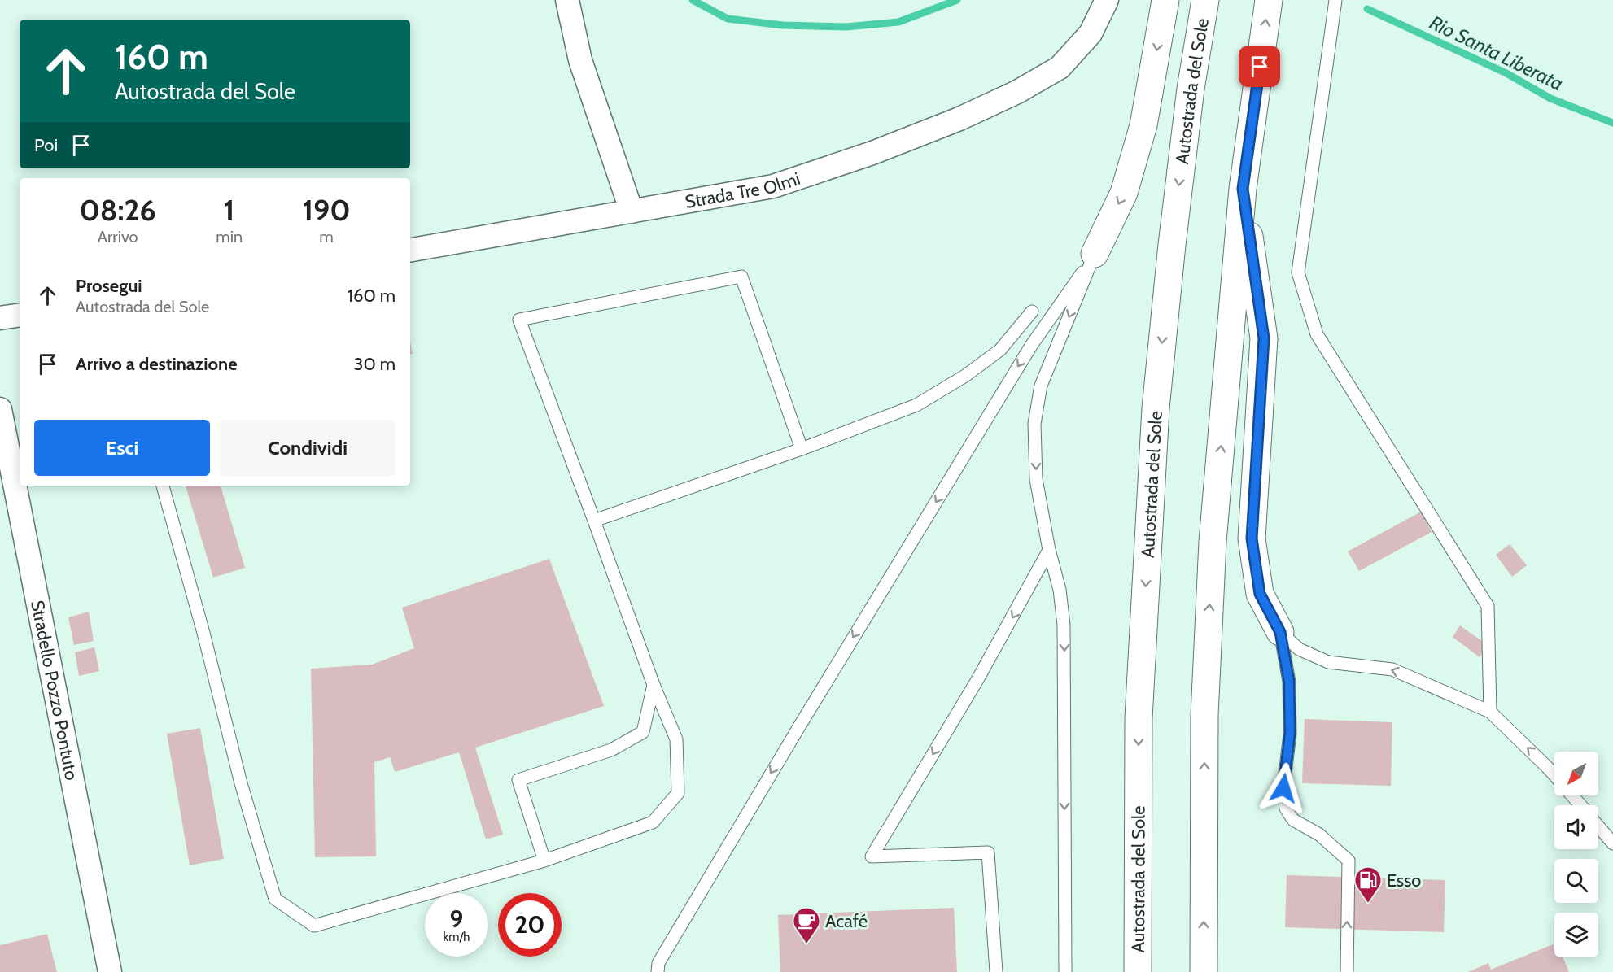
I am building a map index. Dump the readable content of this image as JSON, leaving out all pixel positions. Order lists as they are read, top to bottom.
{
  "streets": {
    "highway": ["Autostrada del Sole"],
    "street": ["Strada Tre Olmi", "Stradello Pozzo Pontuto"]
  },
  "water": ["Rio Santa Liberata"],
  "places": {
    "fuel station": ["Esso"],
    "cafe": ["Acafé"]
  },
  "north": "bottom left",
  "page": {
    "turn": ["160 m", "Autostrada del Sole"],
    "then": "Poi",
    "eta": [
      "08:26",
      "Arrivo",
      "1",
      "min",
      "190",
      "m"
    ],
    "list": [
      {
        "name": "Prosegui",
        "note": "Autostrada del Sole",
        "value": "160 m"
      },
      {
        "name": "Arrivo a destinazione",
        "value": "30 m"
      }
    ],
    "buttons": ["Esci", "Condividi"],
    "speed": "9 km/h",
    "limit": "20"
  }
}
